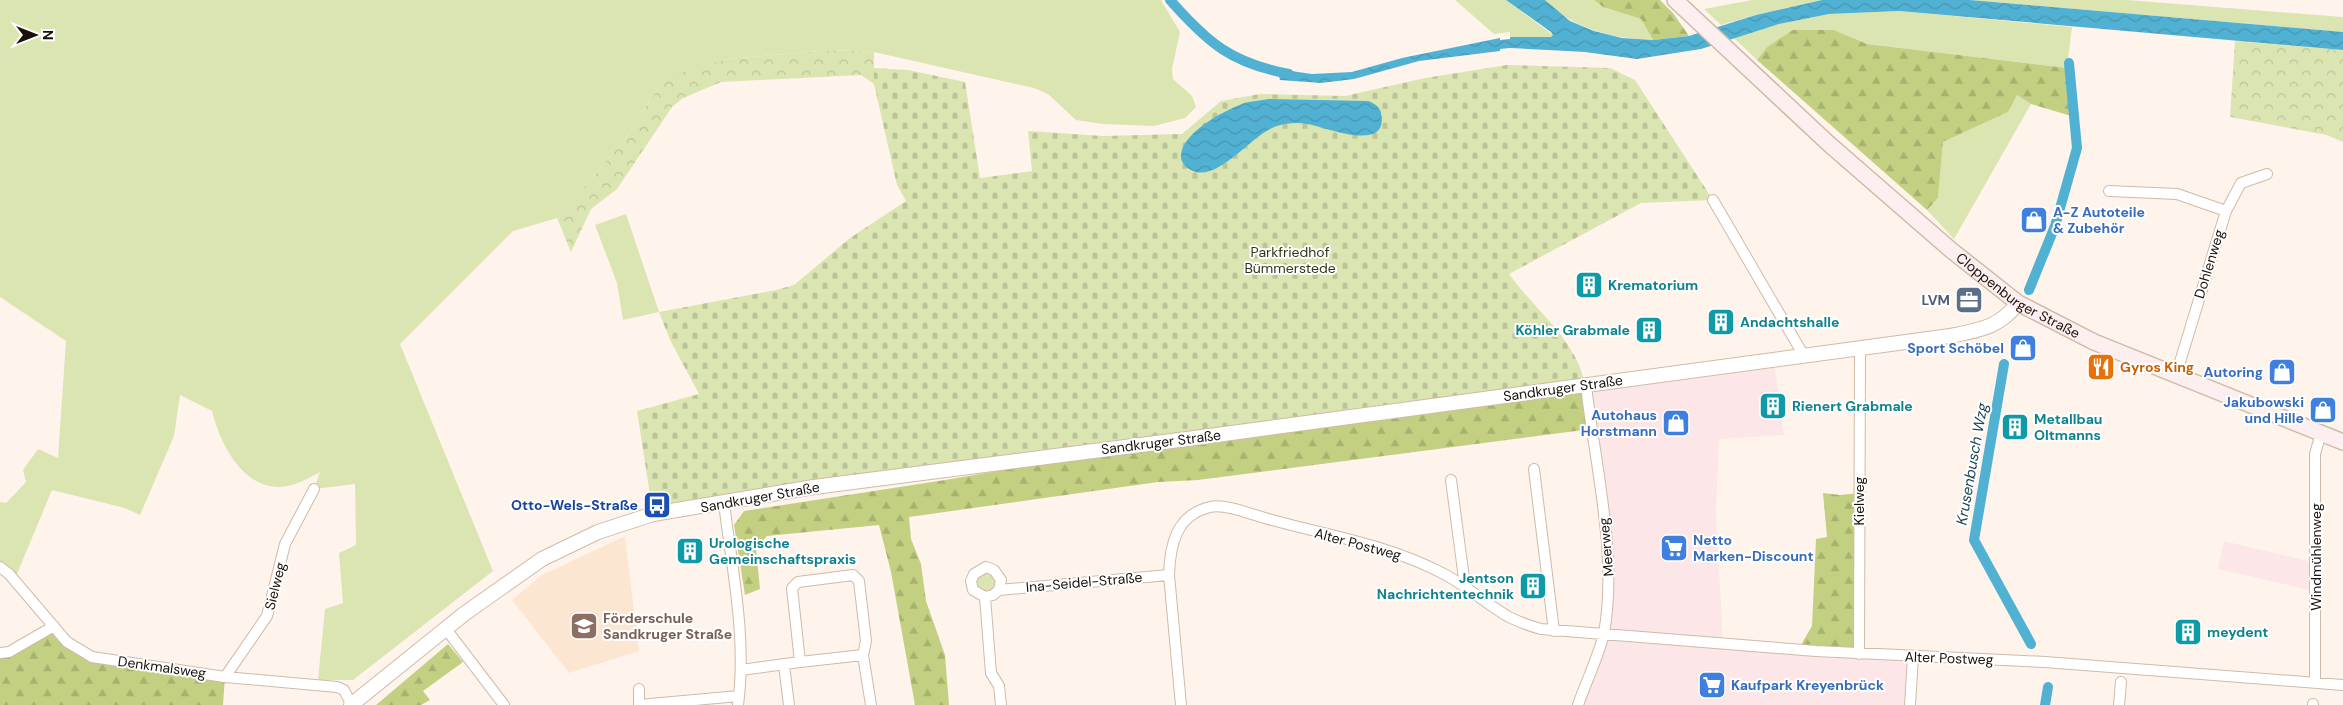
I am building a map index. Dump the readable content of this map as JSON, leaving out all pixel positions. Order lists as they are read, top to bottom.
{
  "streets": {
    "main road": ["Cloppenburger Straße"],
    "street": [
      "Dohlenweg",
      "Sandkruger Straße",
      "Kielweg",
      "Alter Postweg",
      "Meerweg",
      "Windmühlenweg",
      "Ina-Seidel-Straße",
      "Sielweg",
      "Denkmalsweg"
    ]
  },
  "crossings": [
    ["Dohlenweg", "Cloppenburger Straße"],
    ["Cloppenburger Straße", "Sandkruger Straße"],
    ["Cloppenburger Straße", "Windmühlenweg"],
    ["Sandkruger Straße", "Kielweg"],
    ["Sandkruger Straße", "Meerweg"],
    ["Sandkruger Straße", "Denkmalsweg"],
    ["Kielweg", "Alter Postweg"],
    ["Alter Postweg", "Meerweg"],
    ["Alter Postweg", "Windmühlenweg"],
    ["Alter Postweg", "Ina-Seidel-Straße"],
    ["Sielweg", "Denkmalsweg"]
  ],
  "water": ["Krusenbusch Wzg"],
  "parks": ["Parkfriedhof Bümmerstede"],
  "places": {
    "shop": [
      "A-Z Autoteile & Zubehör",
      "Sport Schöbel",
      "Autoring",
      "Jakubowski und Hille",
      "Autohaus Horstmann"
    ],
    "building": [
      "Krematorium",
      "Andachtshalle",
      "Köhler Grabmale",
      "Rienert Grabmale",
      "Metallbau Oltmanns",
      "Urologische Gemeinschaftspraxis",
      "Jentson Nachrichtentechnik",
      "meydent"
    ],
    "office": ["LVM"],
    "restaurant": ["Gyros King"],
    "bus stop": ["Otto-Wels-Straße"],
    "supermarket": ["Netto Marken-Discount", "Kaufpark Kreyenbrück"],
    "school or university": ["Förderschule Sandkruger Straße"]
  },
  "north": "right"
}
